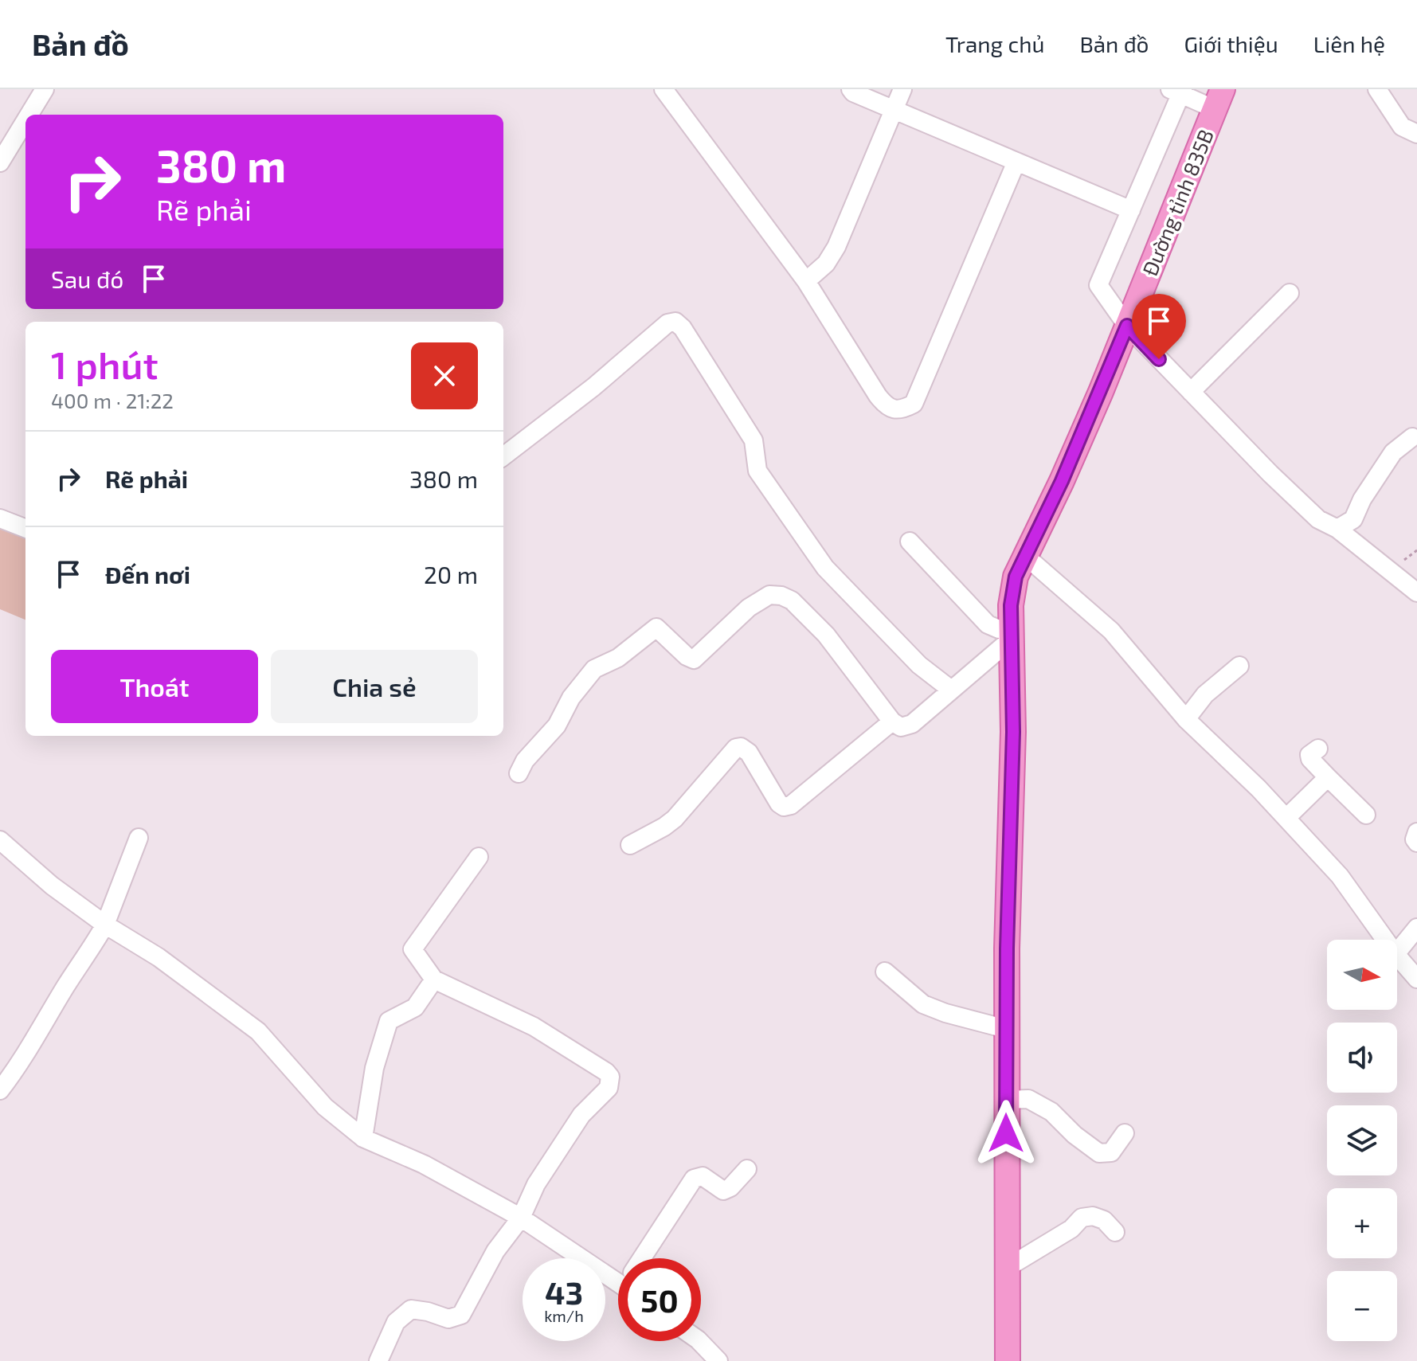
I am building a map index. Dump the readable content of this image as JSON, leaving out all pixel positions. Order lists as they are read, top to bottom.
{
  "streets": {
    "main road": ["Đường tỉnh 835B"]
  },
  "north": "right",
  "page": {
    "header": "Bản đồ",
    "nav": [
      "Trang chủ",
      "Bản đồ",
      "Giới thiệu",
      "Liên hệ"
    ],
    "turn": ["380 m", "Rẽ phải"],
    "then": "Sau đó",
    "heading": ["1 phút", "400 m · 21:22"],
    "list": [
      {
        "name": "Rẽ phải",
        "value": "380 m"
      },
      {
        "name": "Đến nơi",
        "value": "20 m"
      }
    ],
    "buttons": ["Thoát", "Chia sẻ"],
    "map_buttons": ["+", "−"],
    "speed": "43 km/h",
    "limit": "50"
  }
}
